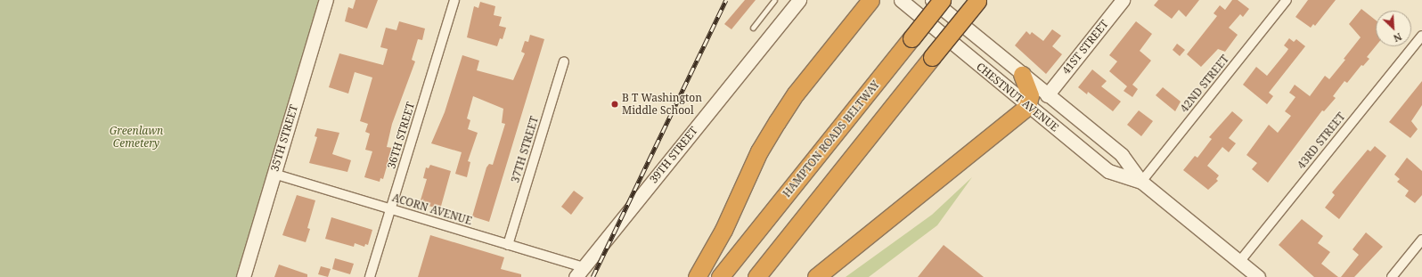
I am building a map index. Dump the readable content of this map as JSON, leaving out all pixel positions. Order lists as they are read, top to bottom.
{
  "streets": {
    "highway": ["HAMPTON ROADS BELTWAY"],
    "main road": [
      "41ST STREET",
      "CHESTNUT AVENUE",
      "35TH STREET",
      "39TH STREET"
    ],
    "street": [
      "42ND STREET",
      "36TH STREET",
      "43RD STREET",
      "37TH STREET",
      "ACORN AVENUE"
    ]
  },
  "crossings": [
    ["41ST STREET", "CHESTNUT AVENUE"],
    ["42ND STREET", "CHESTNUT AVENUE"],
    ["CHESTNUT AVENUE", "43RD STREET"],
    ["36TH STREET", "ACORN AVENUE"],
    ["35TH STREET", "ACORN AVENUE"],
    ["37TH STREET", "ACORN AVENUE"],
    ["39TH STREET", "ACORN AVENUE"]
  ],
  "parks": ["Greenlawn Cemetery"],
  "places": ["B T Washington Middle School"],
  "north": "bottom right"
}
